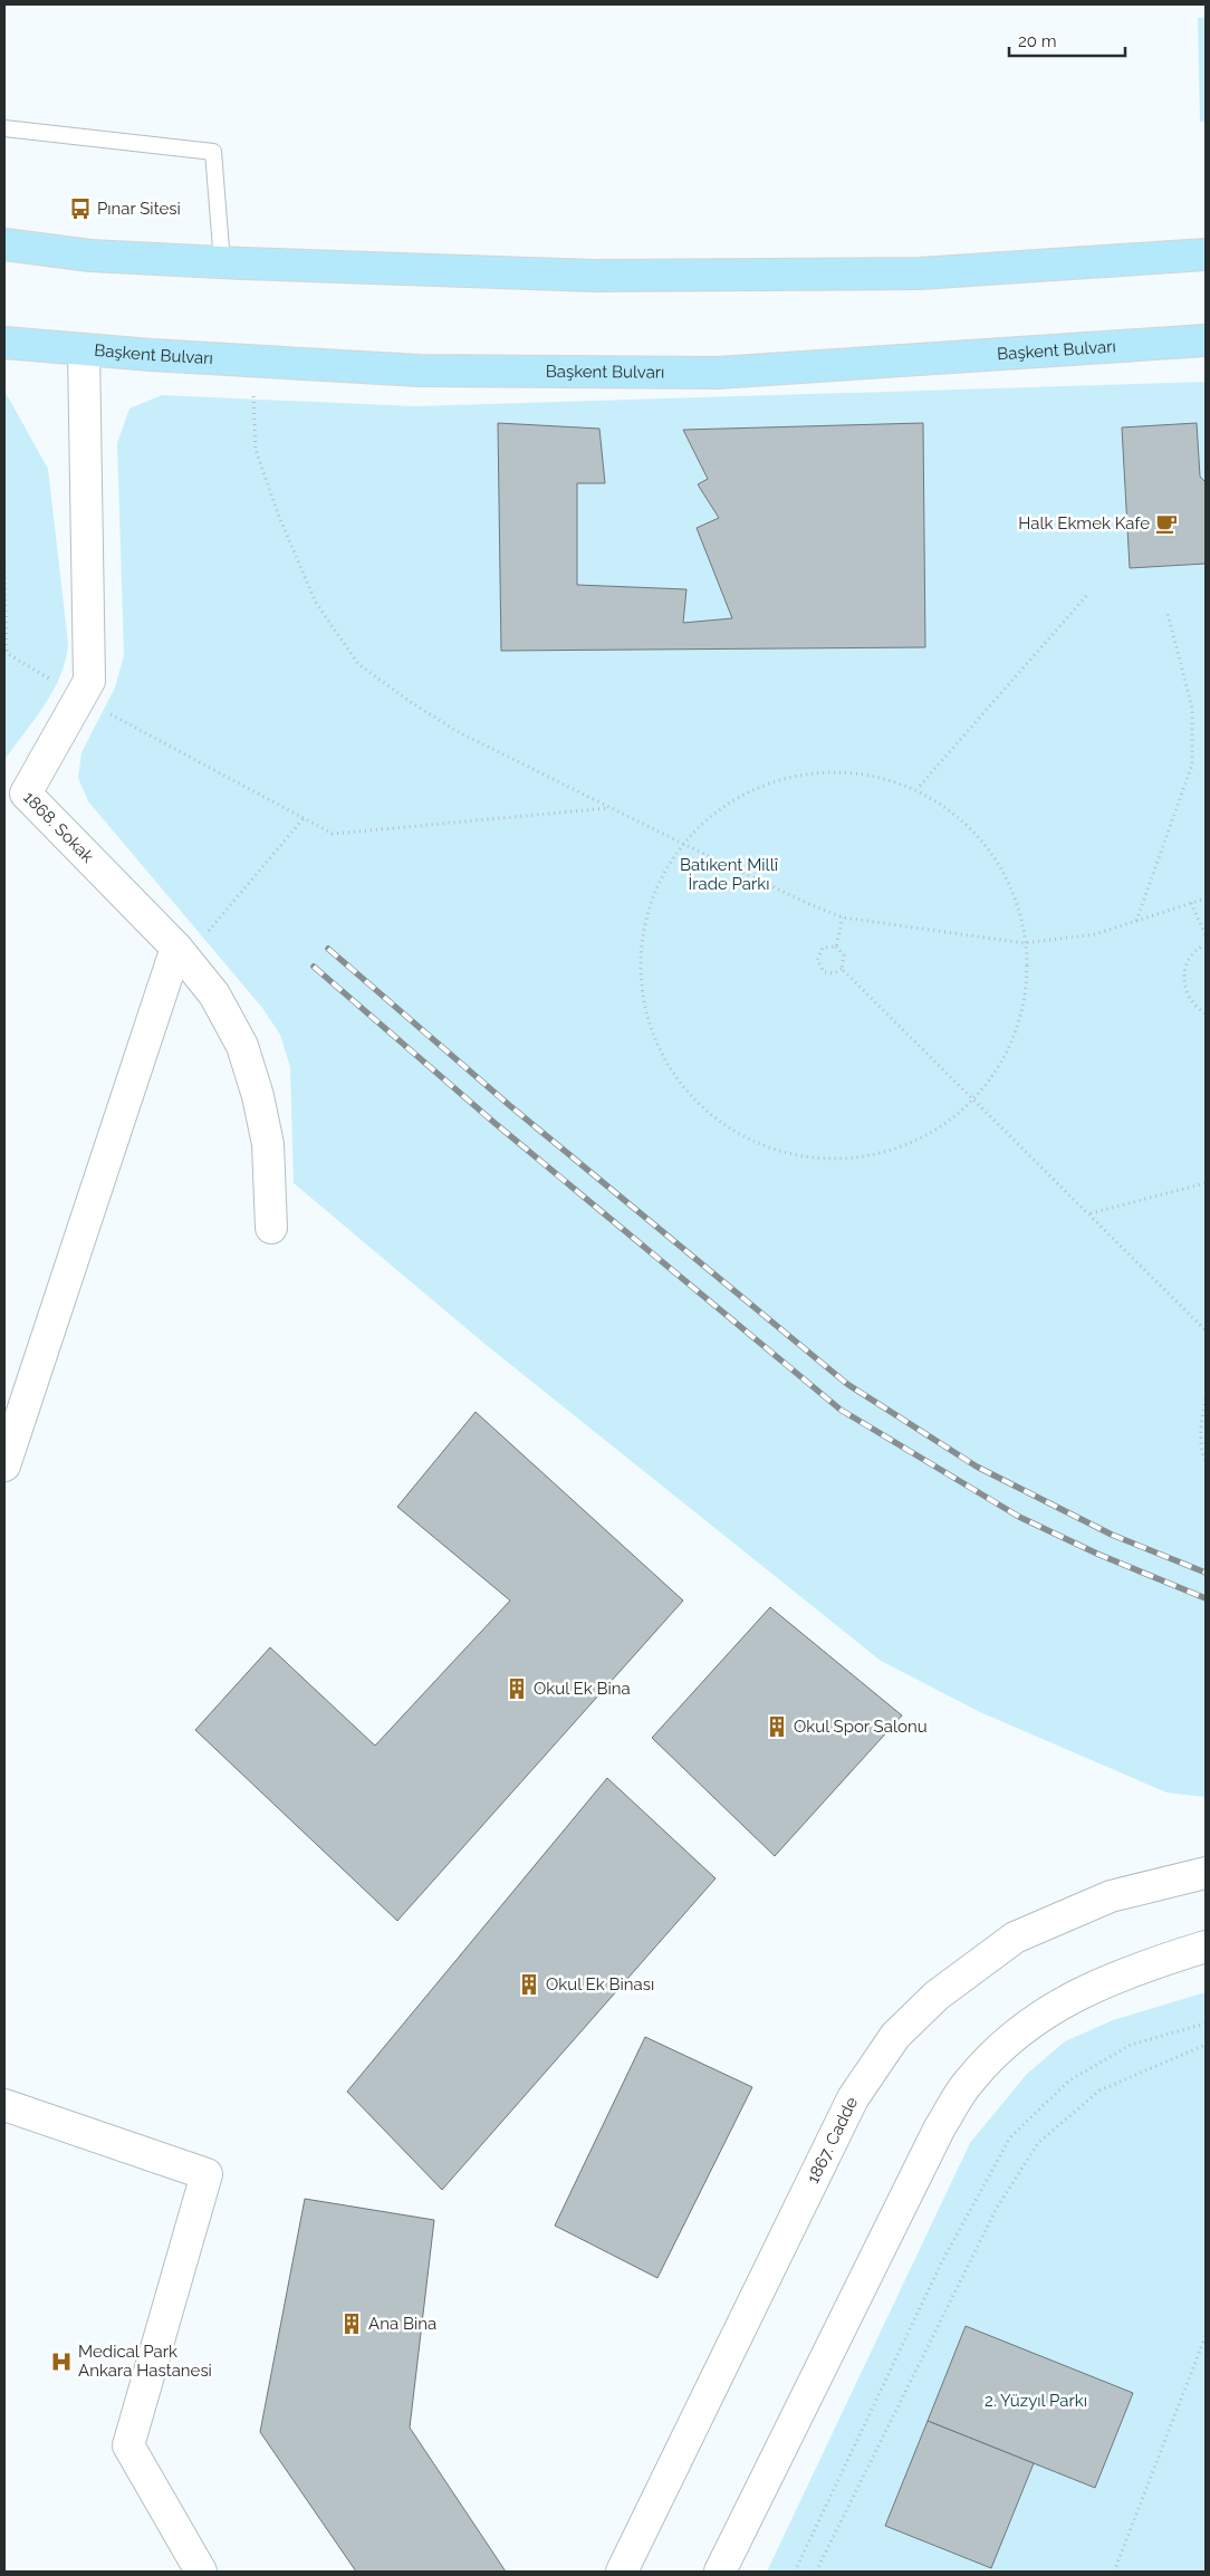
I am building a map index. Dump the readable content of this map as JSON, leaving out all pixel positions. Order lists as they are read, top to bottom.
{
  "streets": {
    "main road": ["Başkent Bulvarı"],
    "street": ["1868. Sokak", "1867. Cadde"]
  },
  "crossings": [
    ["Başkent Bulvarı", "1868. Sokak"]
  ],
  "parks": ["Batıkent Millî İrade Parkı", "2. Yüzyıl Parkı"],
  "places": {
    "bus stop": ["Pınar Sitesi"],
    "cafe": ["Halk Ekmek Kafe"],
    "building": [
      "Okul Ek Bina",
      "Okul Spor Salonu",
      "Okul Ek Binası",
      "Ana Bina"
    ],
    "hospital": ["Medical Park Ankara Hastanesi"]
  },
  "scale_bar": "20 m"
}
